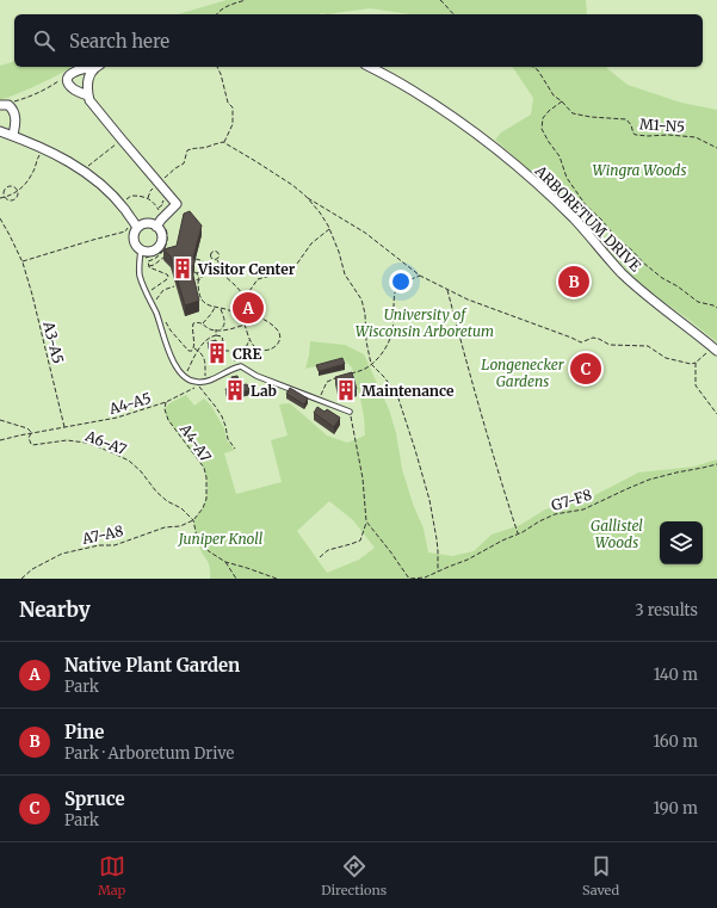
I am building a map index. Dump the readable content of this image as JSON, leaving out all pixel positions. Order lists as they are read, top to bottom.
{
  "streets": {
    "street": ["ARBORETUM DRIVE"],
    "path": [
      "M1-N5",
      "A3-A5",
      "A4-A5",
      "A6-A7",
      "A4-A7",
      "G7-F8",
      "A7-A8"
    ]
  },
  "crossings": [
    ["A3-A5", "A4-A5"],
    ["A4-A5", "A6-A7"],
    ["A4-A5", "A4-A7"],
    ["A6-A7", "A4-A7"],
    ["A6-A7", "A7-A8"],
    ["A4-A7", "A7-A8"]
  ],
  "parks": [
    "Wingra Woods",
    "University of Wisconsin Arboretum",
    "Longenecker Gardens",
    "Gallistel Woods",
    "Juniper Knoll"
  ],
  "places": {
    "building": [
      "Visitor Center",
      "CRE",
      "Lab",
      "Maintenance"
    ]
  },
  "page": {
    "search": "Search here",
    "pins": ["B", "A", "C"],
    "heading": ["Nearby", "3 results"],
    "list": [
      {
        "mark": "A",
        "name": "Native Plant Garden",
        "note": "Park",
        "value": "140 m"
      },
      {
        "mark": "B",
        "name": "Pine",
        "note": "Park · Arboretum Drive",
        "value": "160 m"
      },
      {
        "mark": "C",
        "name": "Spruce",
        "note": "Park",
        "value": "190 m"
      }
    ],
    "nav": ["Map", "Directions", "Saved"]
  }
}
